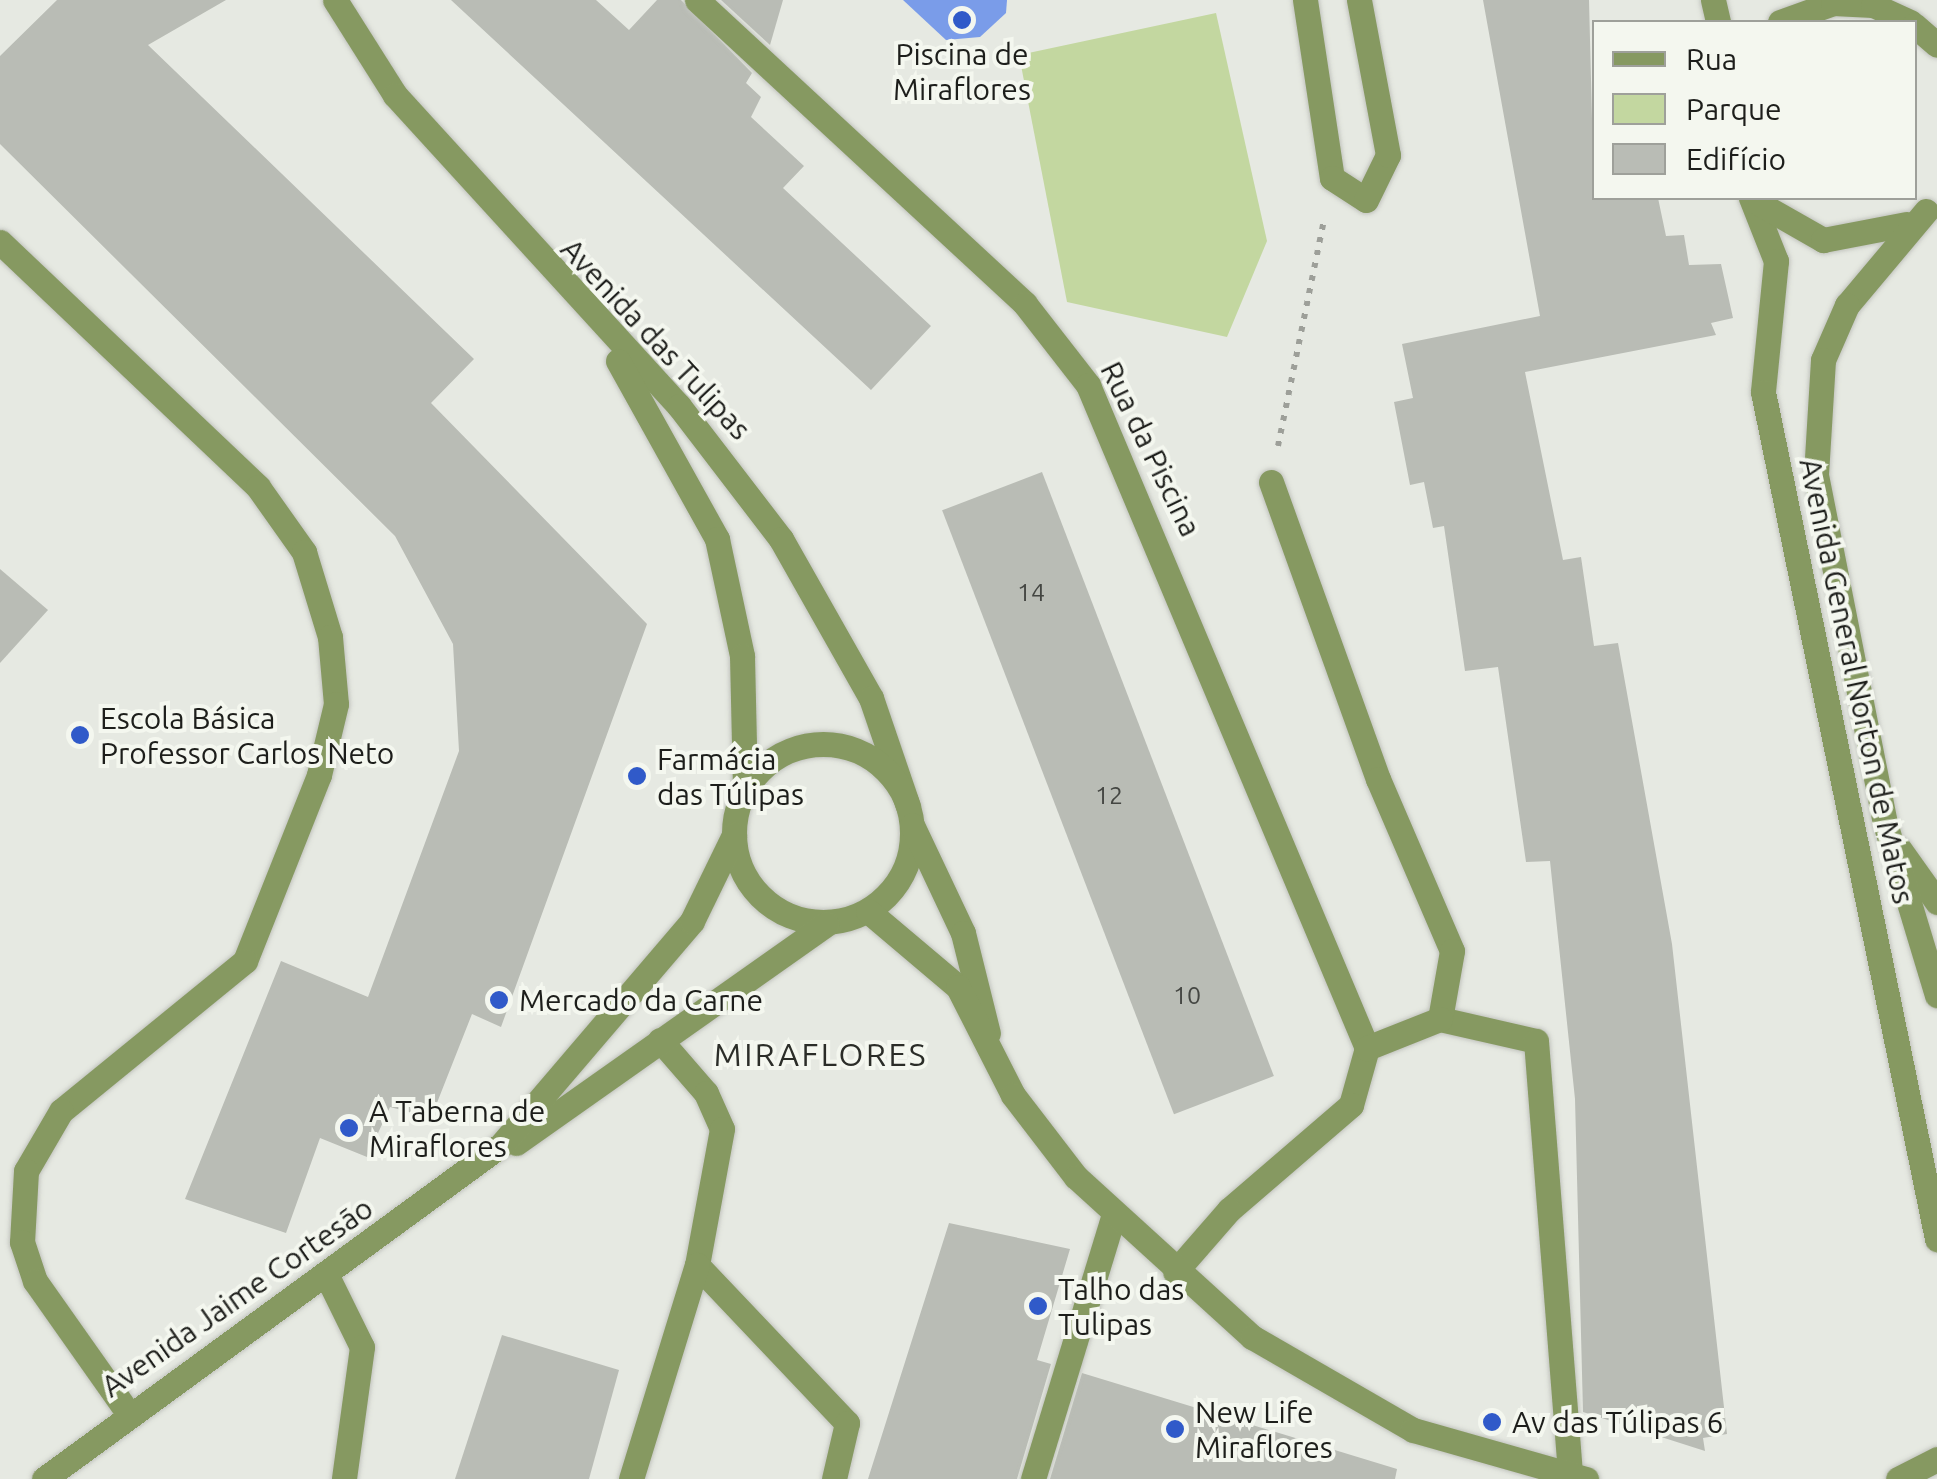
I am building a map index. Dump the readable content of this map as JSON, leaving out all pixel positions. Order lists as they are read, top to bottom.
{
  "streets": {
    "street": [
      "Avenida das Tulipas",
      "Rua da Piscina",
      "Avenida General Norton de Matos",
      "Avenida Jaime Cortesão"
    ]
  },
  "crossings": [
    ["Avenida das Tulipas", "Avenida Jaime Cortesão"]
  ],
  "districts": ["MIRAFLORES"],
  "places": [
    "Piscina de Miraflores",
    "Escola Básica Professor Carlos Neto",
    "Farmácia das Túlipas",
    "Mercado da Carne",
    "A Taberna de Miraflores",
    "Talho das Tulipas",
    "Av das Túlipas 6",
    "New Life Miraflores"
  ],
  "house_numbers": ["14", "12", "10"],
  "legend": ["Rua", "Parque", "Edifício"]
}
